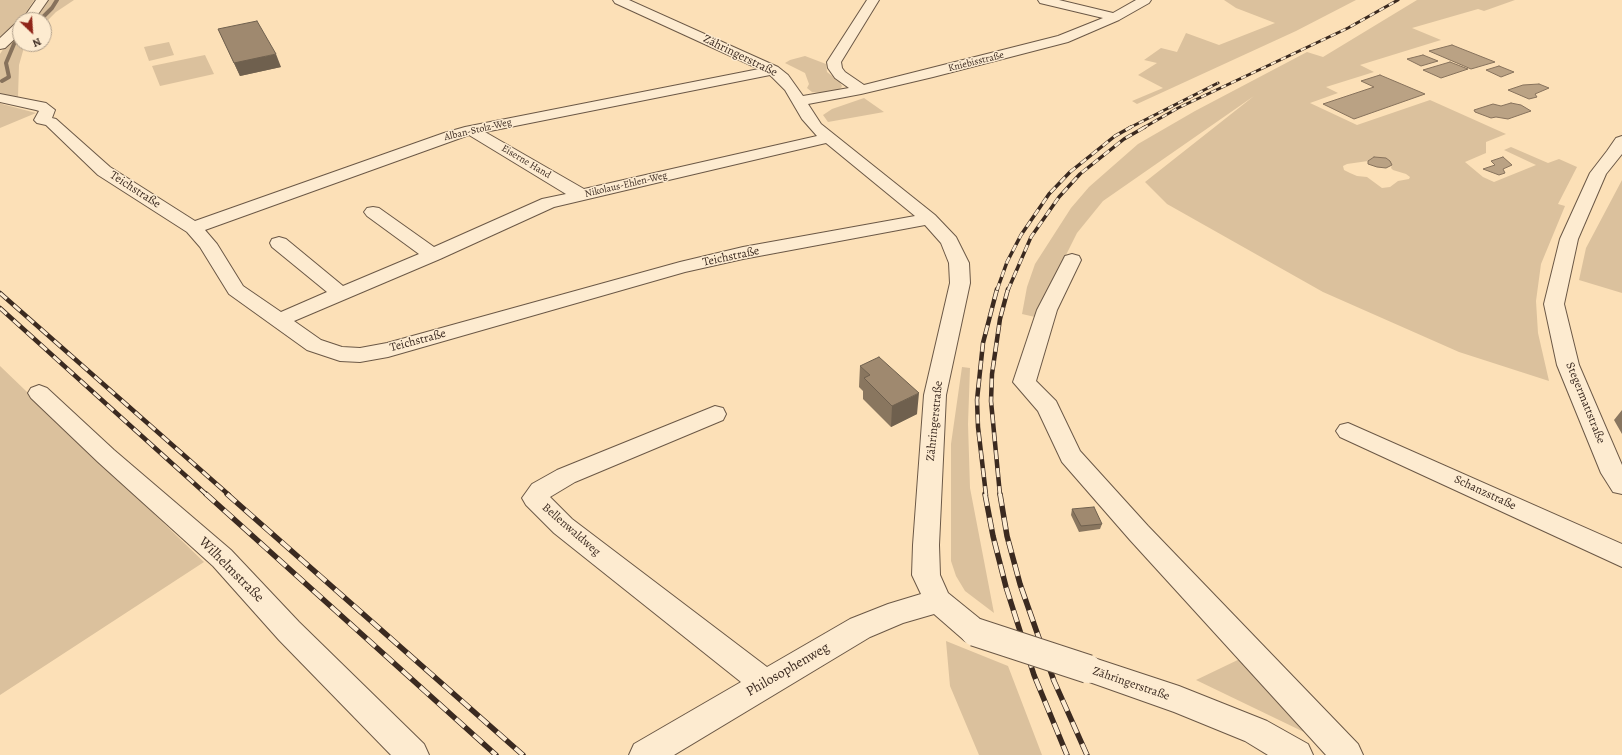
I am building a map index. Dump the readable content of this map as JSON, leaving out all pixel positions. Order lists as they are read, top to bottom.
{
  "streets": {
    "street": [
      "Zähringerstraße",
      "Kniebisstraße",
      "Alban-Stolz-Weg",
      "Eiserne Hand",
      "Nikolaus-Ehlen-Weg",
      "Teichstraße",
      "Stegermattstraße",
      "Schanzstraße",
      "Bellenwaldweg",
      "Wilhelmstraße",
      "Philosophenweg"
    ]
  },
  "crossings": [
    ["Zähringerstraße", "Kniebisstraße"],
    ["Zähringerstraße", "Alban-Stolz-Weg"],
    ["Zähringerstraße", "Nikolaus-Ehlen-Weg"],
    ["Zähringerstraße", "Teichstraße"],
    ["Zähringerstraße", "Philosophenweg"],
    ["Alban-Stolz-Weg", "Eiserne Hand"],
    ["Alban-Stolz-Weg", "Teichstraße"],
    ["Eiserne Hand", "Nikolaus-Ehlen-Weg"],
    ["Nikolaus-Ehlen-Weg", "Teichstraße"],
    ["Bellenwaldweg", "Philosophenweg"]
  ],
  "north": "bottom right"
}
